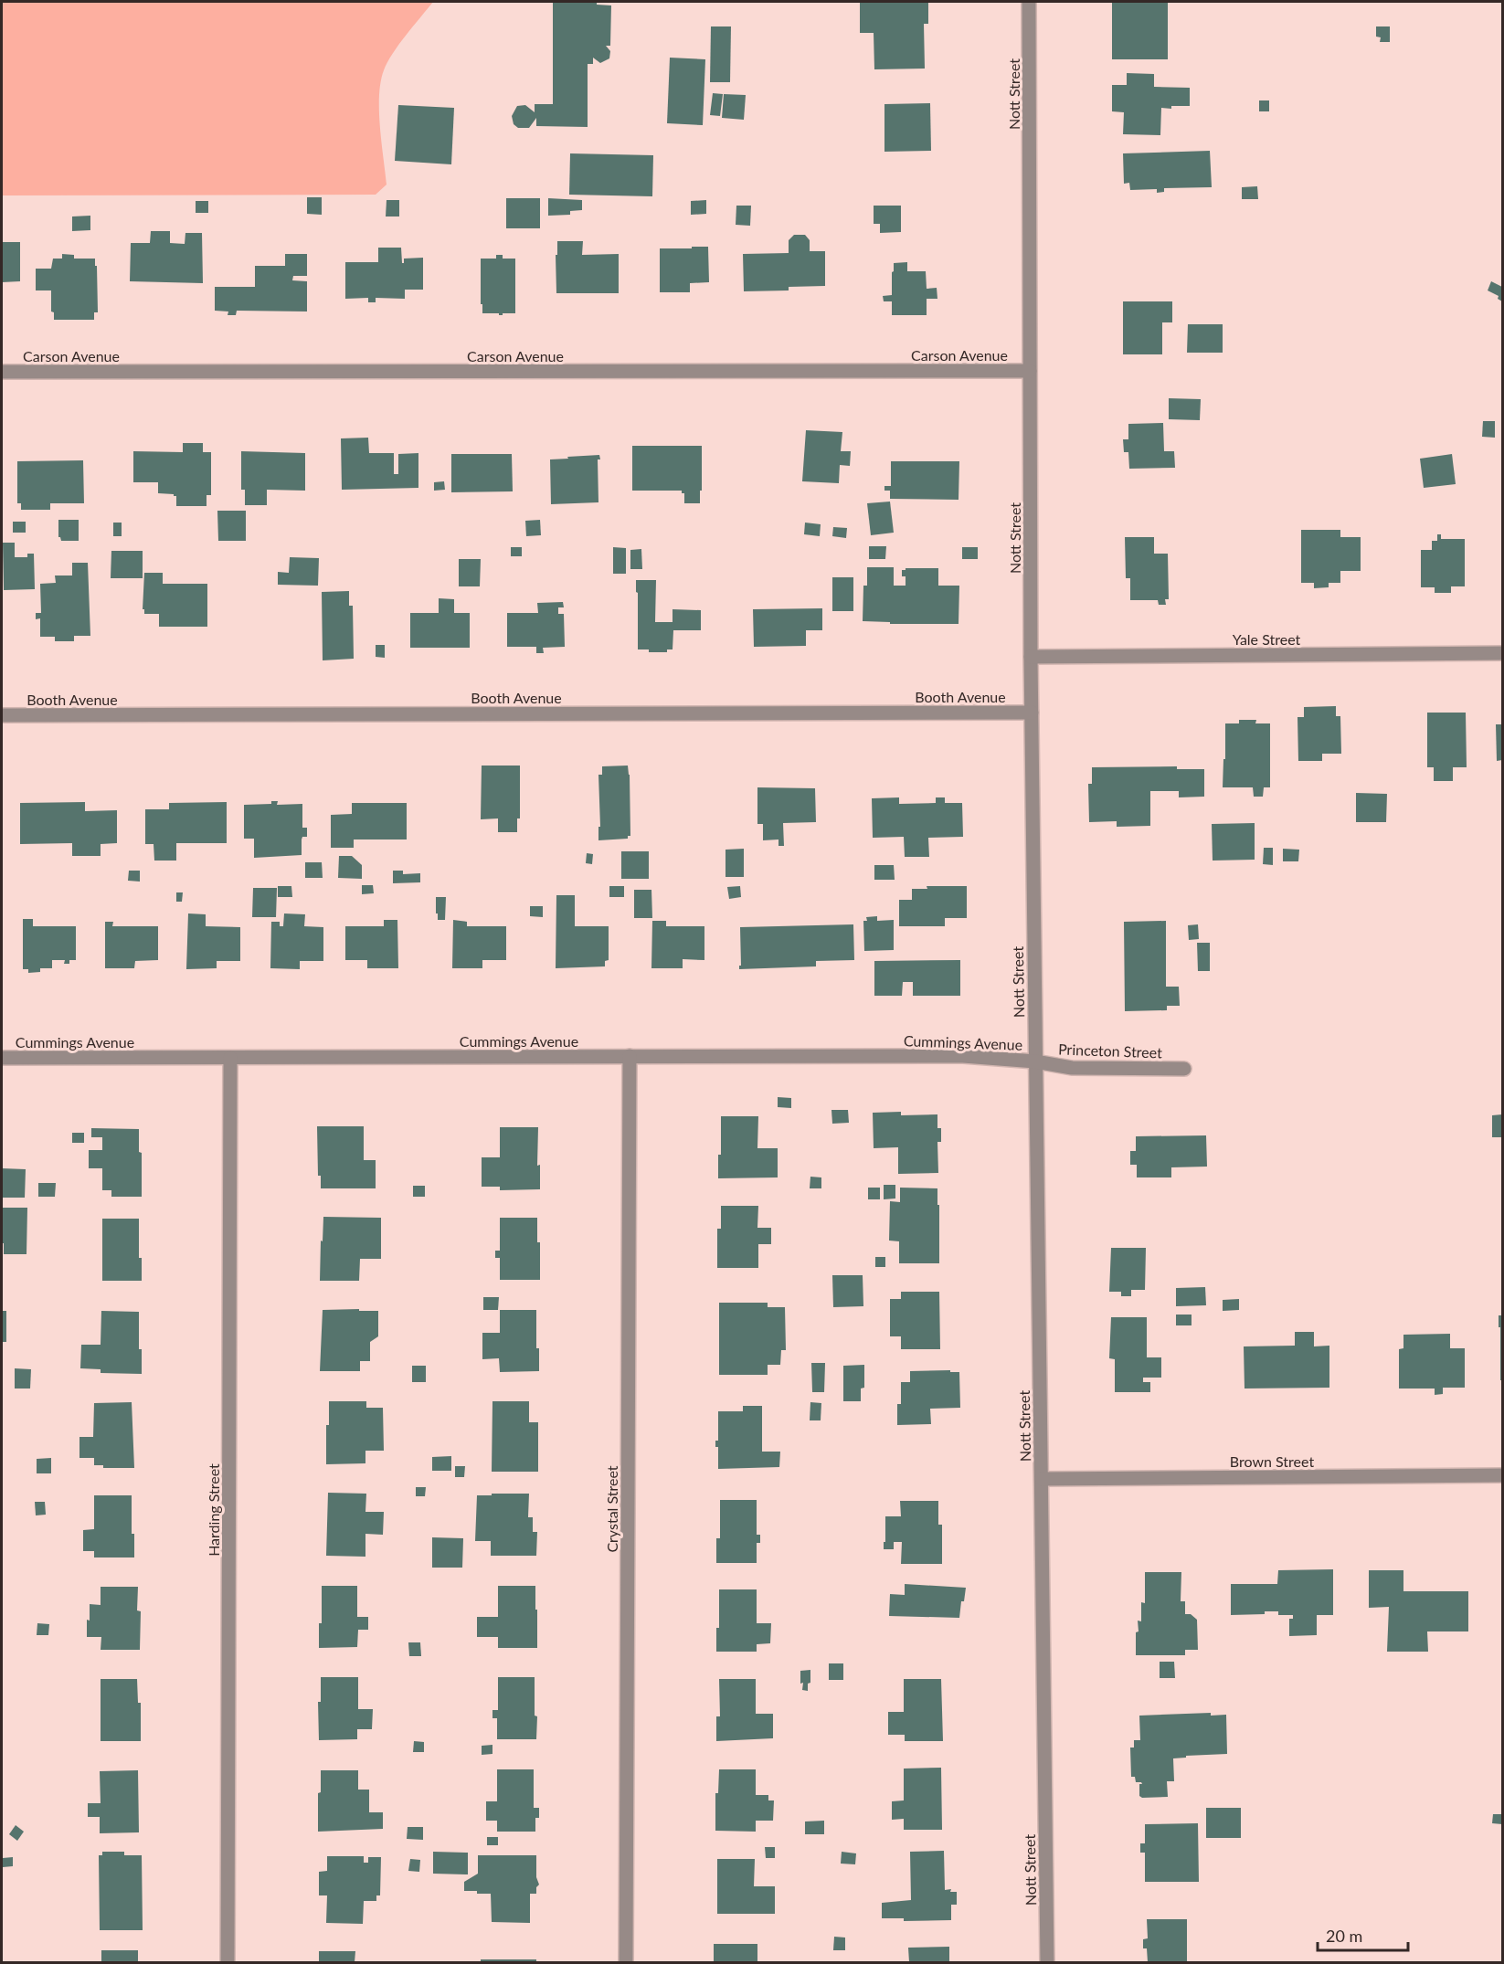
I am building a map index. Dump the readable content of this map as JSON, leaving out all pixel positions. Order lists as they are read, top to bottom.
{
  "streets": {
    "street": [
      "Nott Street",
      "Carson Avenue",
      "Yale Street",
      "Booth Avenue",
      "Cummings Avenue",
      "Princeton Street",
      "Brown Street",
      "Crystal Street",
      "Harding Street"
    ]
  },
  "crossings": [
    ["Nott Street", "Carson Avenue"],
    ["Nott Street", "Yale Street"],
    ["Nott Street", "Booth Avenue"],
    ["Nott Street", "Cummings Avenue"],
    ["Nott Street", "Princeton Street"],
    ["Nott Street", "Brown Street"],
    ["Cummings Avenue", "Princeton Street"],
    ["Cummings Avenue", "Crystal Street"],
    ["Cummings Avenue", "Harding Street"]
  ],
  "scale_bar": "20 m"
}
